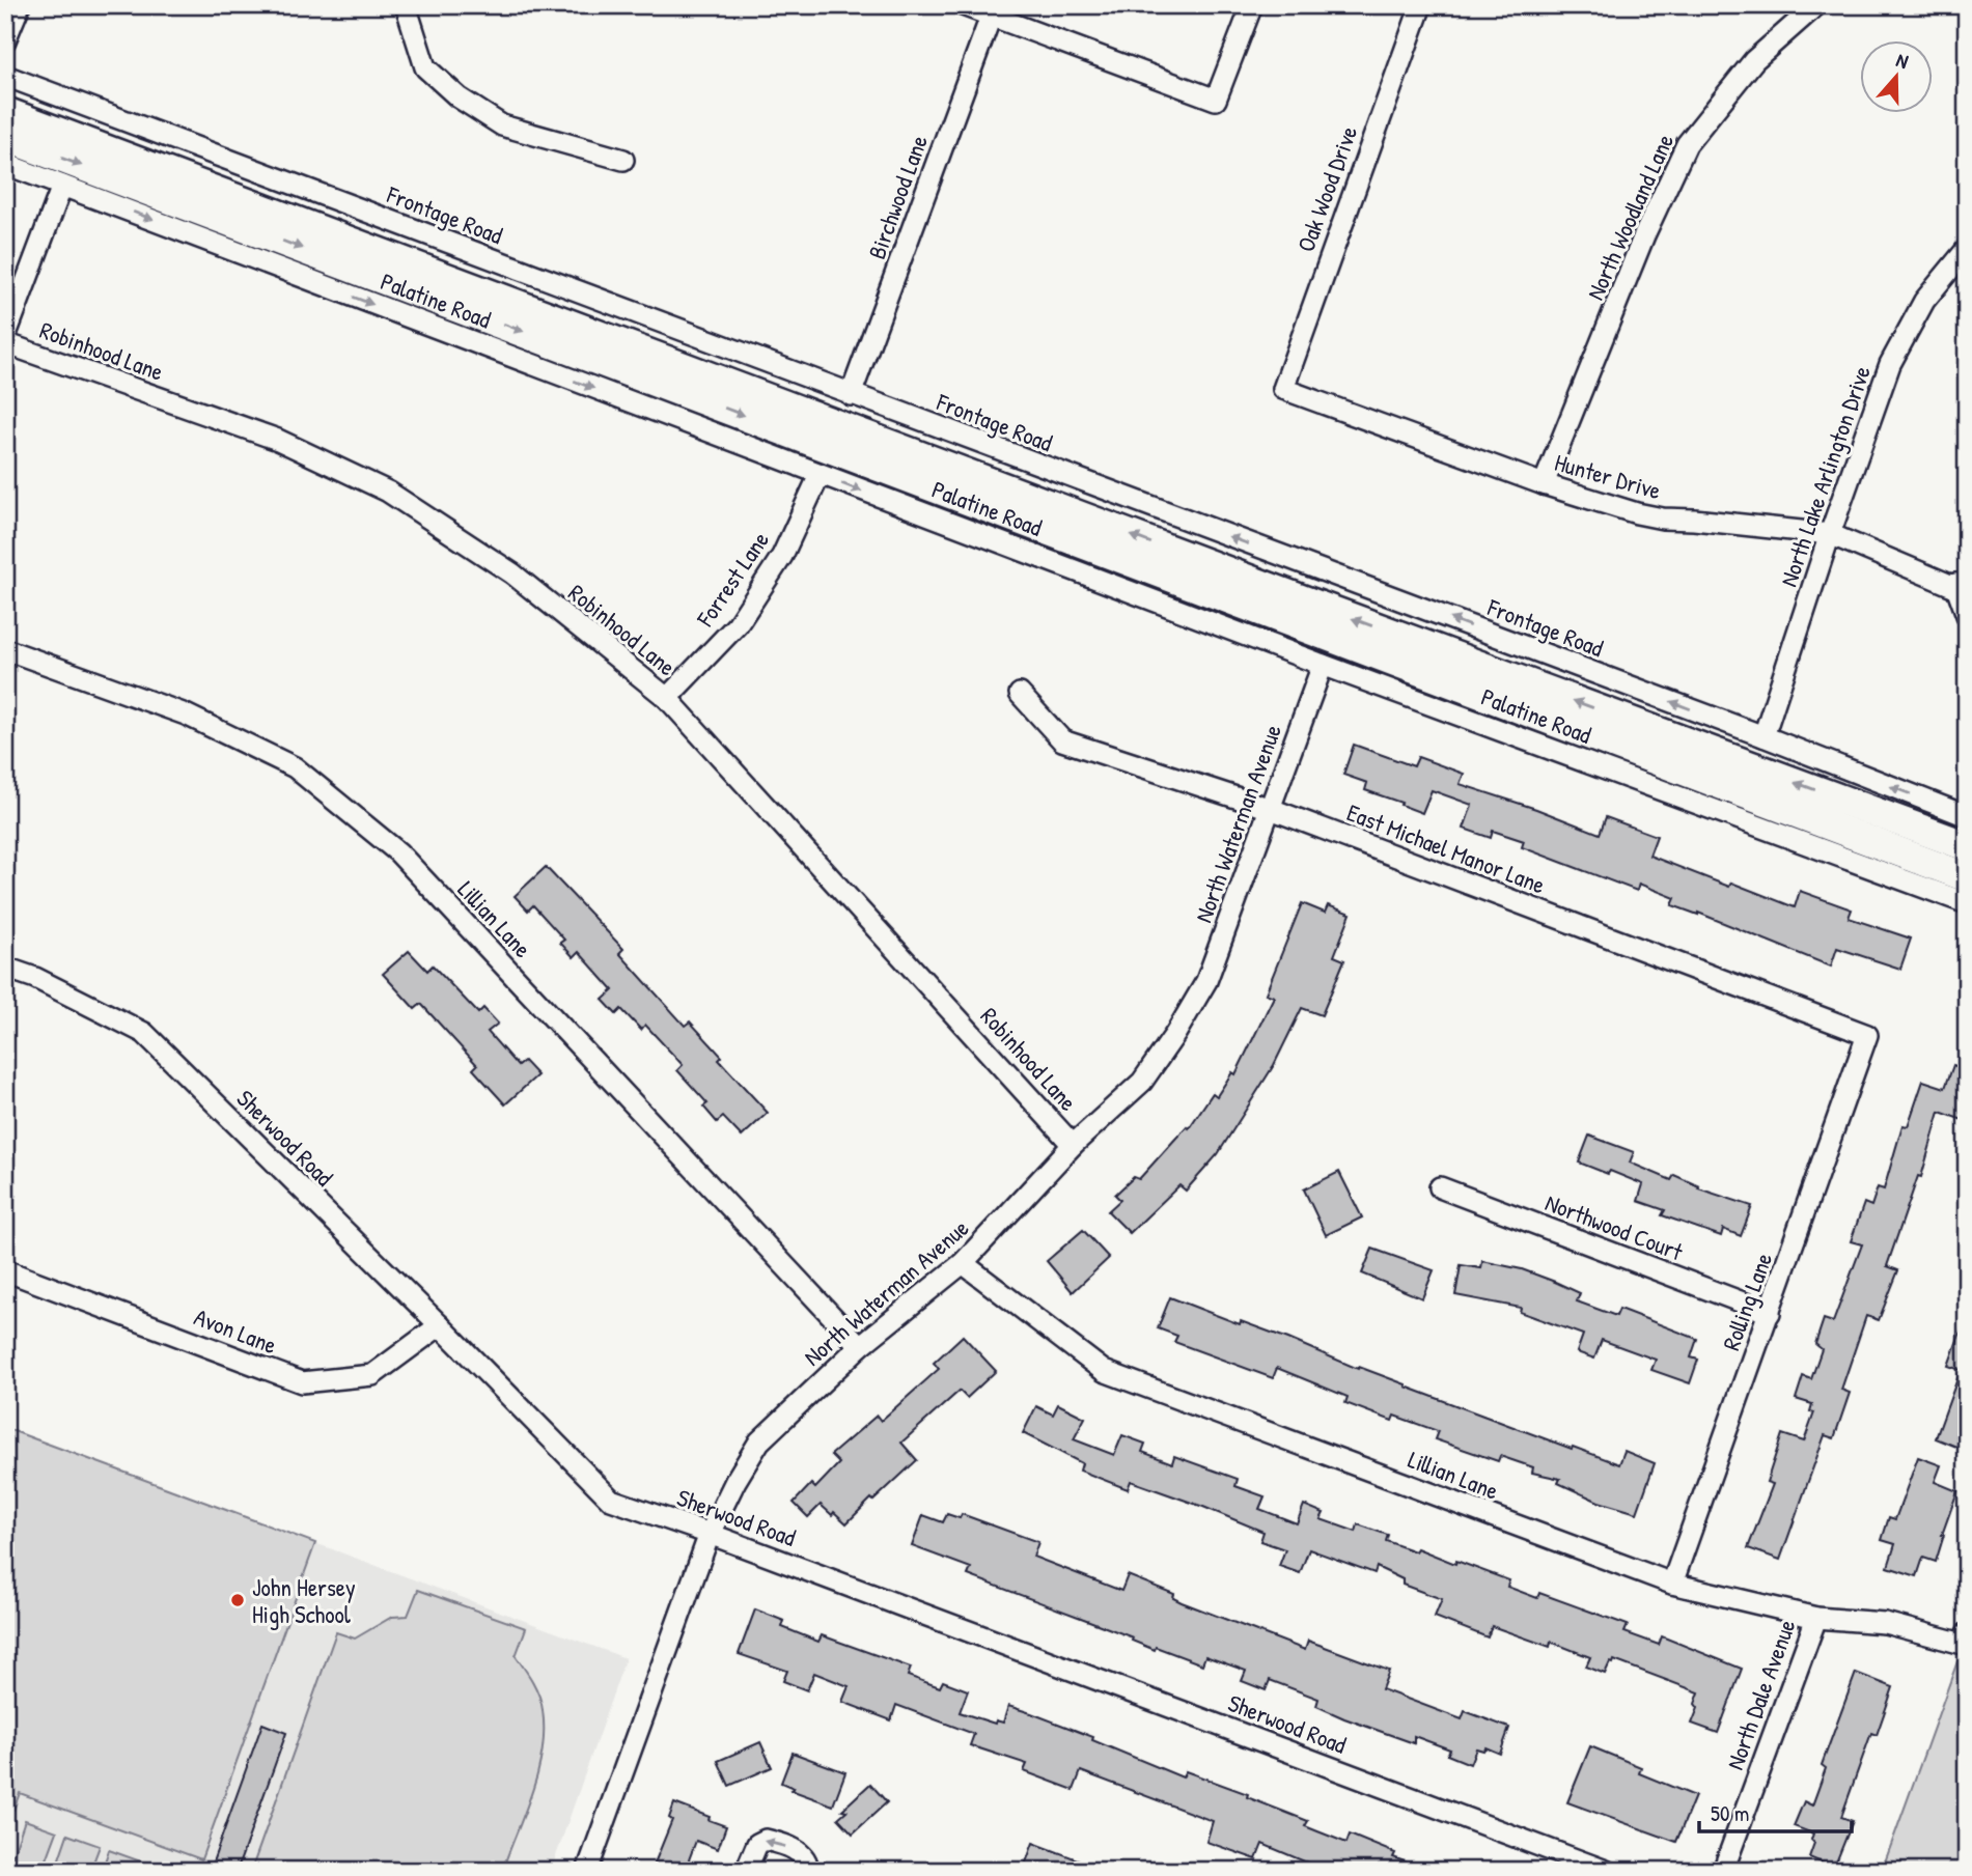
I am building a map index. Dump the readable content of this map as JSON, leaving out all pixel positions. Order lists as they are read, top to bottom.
{
  "streets": {
    "highway": ["Palatine Road"],
    "street": [
      "Oak Wood Drive",
      "Birchwood Lane",
      "Frontage Road",
      "North Woodland Lane",
      "Robinhood Lane",
      "Hunter Drive",
      "North Lake Arlington Drive",
      "Forrest Lane",
      "North Waterman Avenue",
      "East Michael Manor Lane",
      "Lillian Lane",
      "Sherwood Road",
      "Northwood Court",
      "Rolling Lane",
      "Avon Lane",
      "North Dale Avenue"
    ]
  },
  "crossings": [
    ["Oak Wood Drive", "Hunter Drive"],
    ["Birchwood Lane", "Frontage Road"],
    ["Frontage Road", "North Lake Arlington Drive"],
    ["North Woodland Lane", "Hunter Drive"],
    ["Robinhood Lane", "Forrest Lane"],
    ["Robinhood Lane", "North Waterman Avenue"],
    ["Hunter Drive", "North Lake Arlington Drive"],
    ["North Waterman Avenue", "East Michael Manor Lane"],
    ["North Waterman Avenue", "Lillian Lane"],
    ["North Waterman Avenue", "Sherwood Road"],
    ["East Michael Manor Lane", "Rolling Lane"],
    ["Lillian Lane", "Rolling Lane"],
    ["Lillian Lane", "North Dale Avenue"],
    ["Sherwood Road", "Avon Lane"],
    ["Northwood Court", "Rolling Lane"]
  ],
  "places": ["John Hersey High School"],
  "scale_bar": "50 m",
  "north": "top"
}
